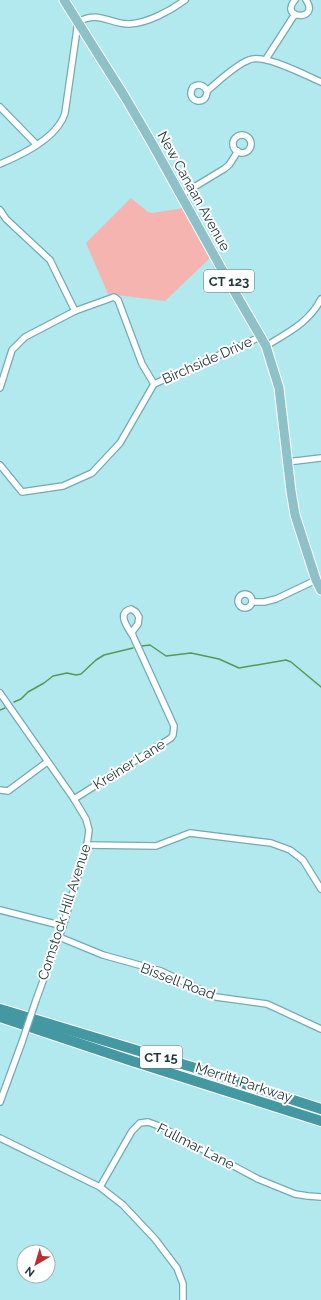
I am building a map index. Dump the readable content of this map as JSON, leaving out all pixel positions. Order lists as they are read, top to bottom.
{
  "streets": {
    "highway": ["CT 15", "Merritt Parkway"],
    "main road": ["New Canaan Avenue", "CT 123"],
    "street": [
      "Birchside Drive",
      "Kreiner Lane",
      "Comstock Hill Avenue",
      "Bissell Road",
      "Fullmar Lane"
    ]
  },
  "crossings": [
    ["New Canaan Avenue", "Birchside Drive"],
    ["Kreiner Lane", "Comstock Hill Avenue"],
    ["Comstock Hill Avenue", "Bissell Road"]
  ],
  "north": "bottom left"
}
